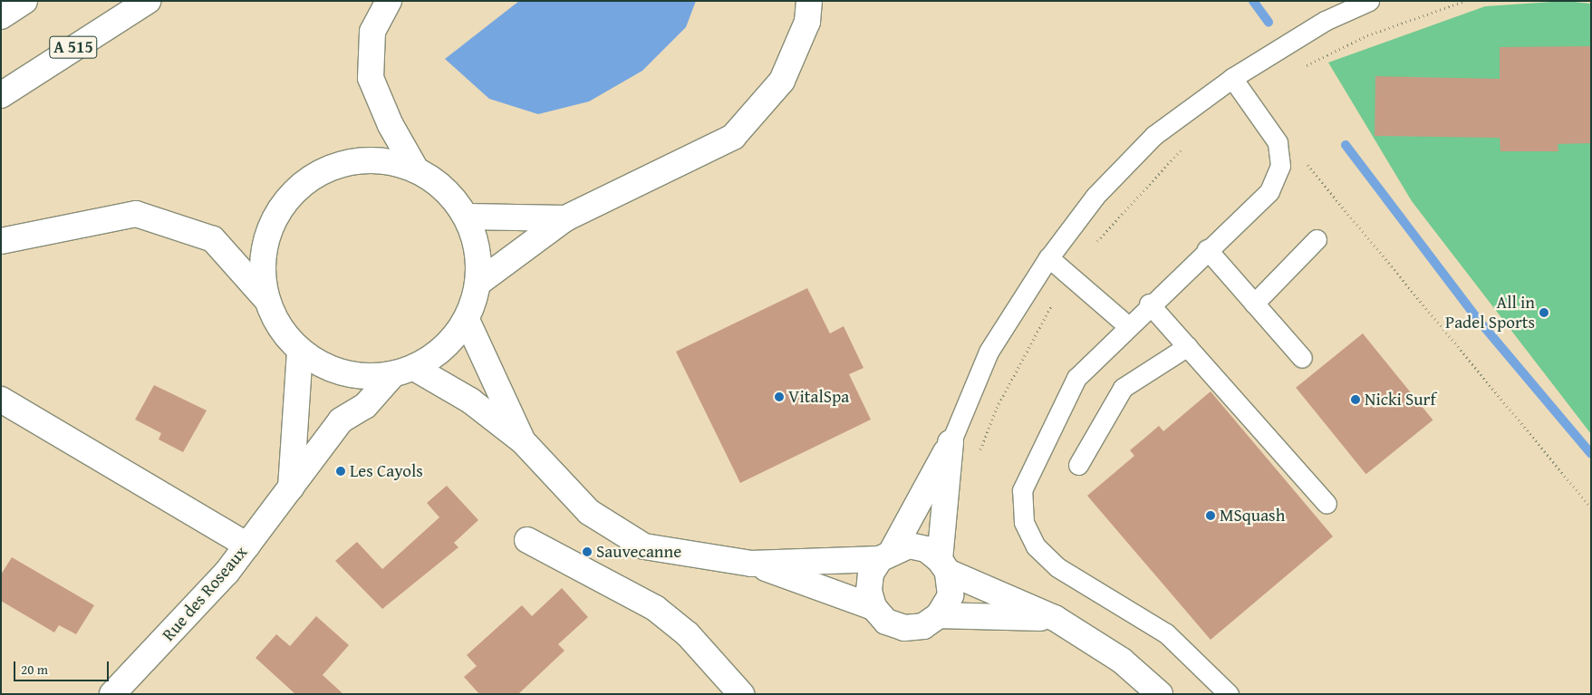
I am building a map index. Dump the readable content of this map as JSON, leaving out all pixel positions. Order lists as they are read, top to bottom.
{
  "streets": {
    "main road": ["A 515", "Rue des Roseaux"]
  },
  "places": [
    "All in Padel Sports",
    "VitalSpa",
    "Nicki Surf",
    "Les Cayols",
    "MSquash",
    "Sauvecanne"
  ],
  "scale_bar": "20 m"
}
